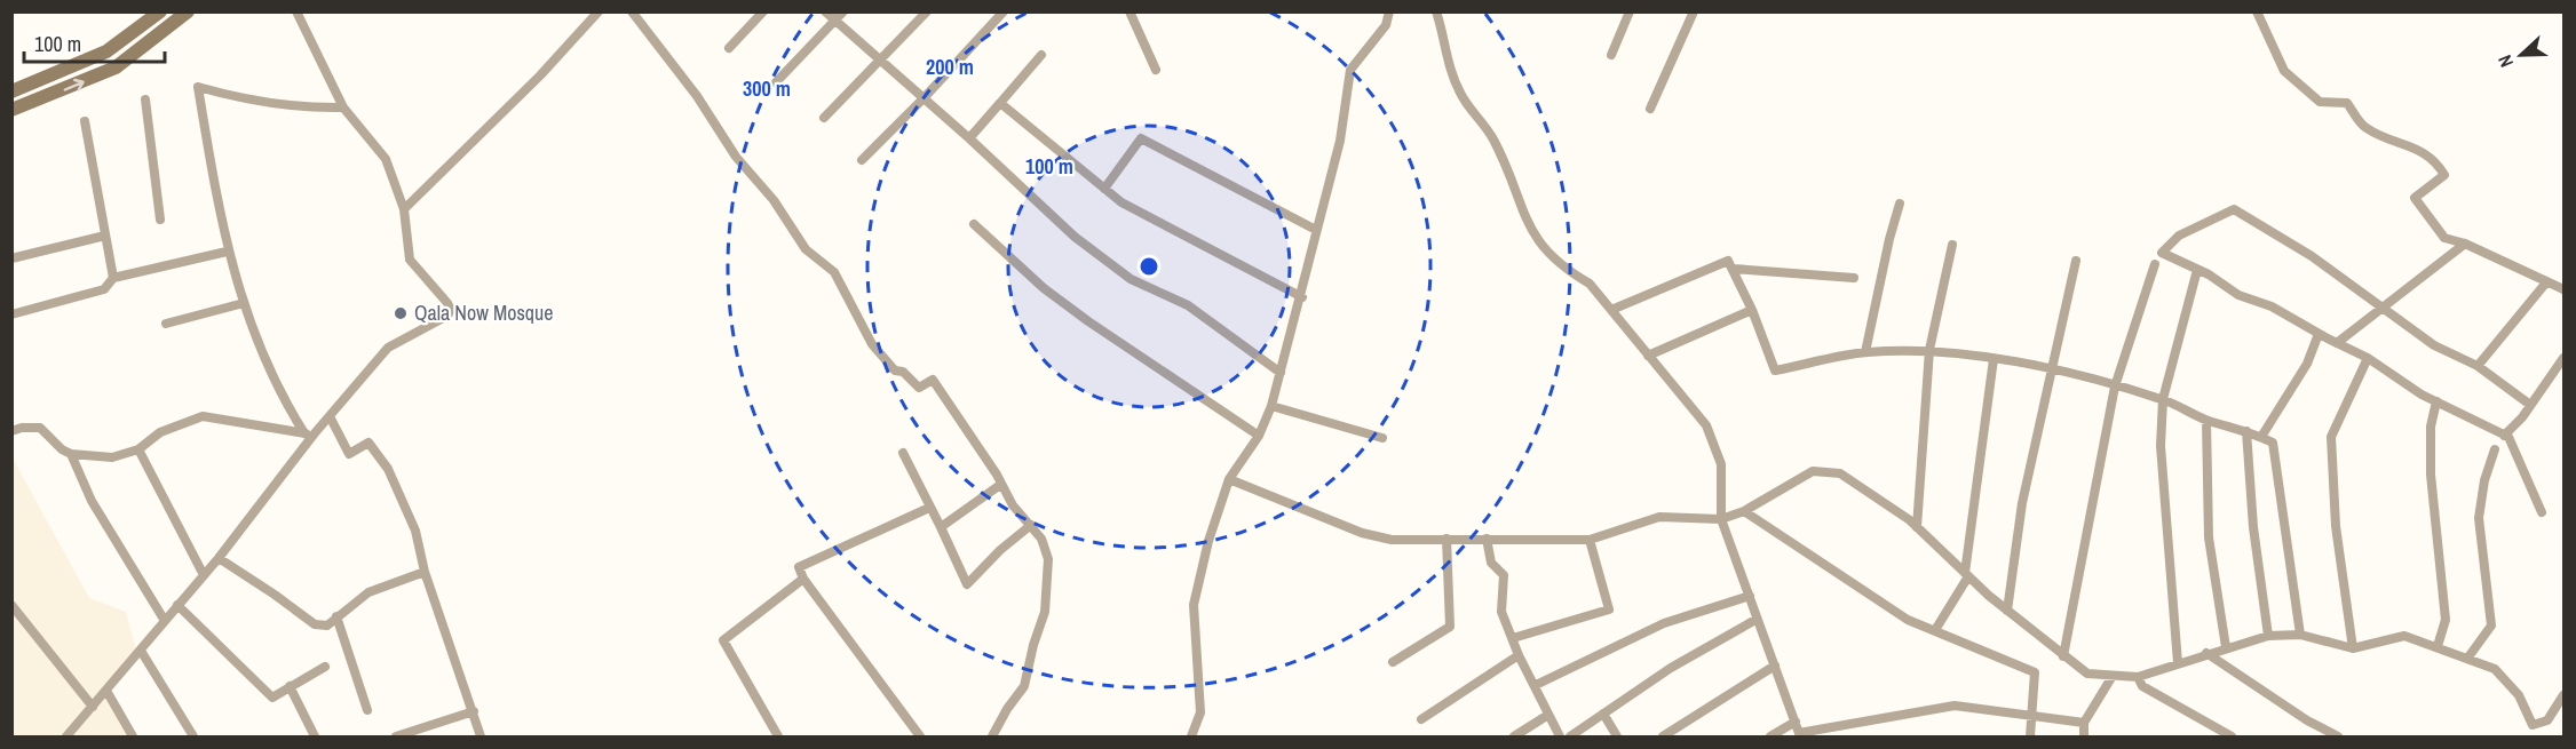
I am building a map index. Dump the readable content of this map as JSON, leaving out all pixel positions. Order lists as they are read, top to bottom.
{
  "places": ["Qala Now Mosque"],
  "scale_bar": "100 m",
  "north": "left",
  "rings": ["200 m", "300 m", "100 m"]
}
